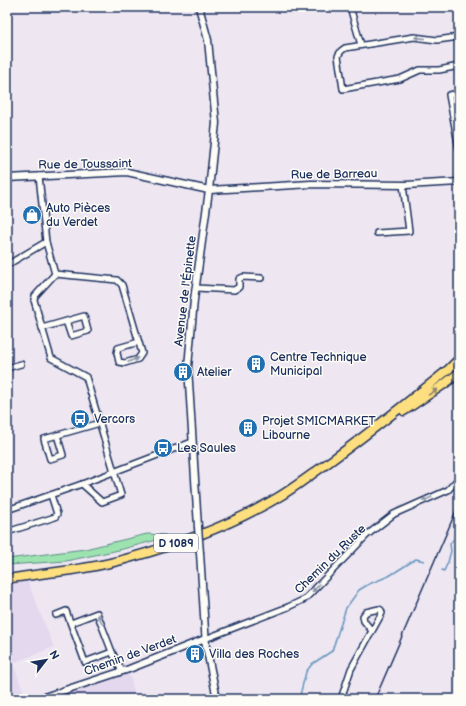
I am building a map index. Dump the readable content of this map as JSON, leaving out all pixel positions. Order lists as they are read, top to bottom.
{
  "streets": {
    "highway": ["D 1089"],
    "street": [
      "Rue de Toussaint",
      "Rue de Barreau",
      "Avenue de l'Épinette",
      "Chemin du Ruste",
      "Chemin de Verdet"
    ]
  },
  "crossings": [
    ["Rue de Toussaint", "Rue de Barreau"],
    ["Rue de Toussaint", "Avenue de l'Épinette"],
    ["Rue de Barreau", "Avenue de l'Épinette"],
    ["Avenue de l'Épinette", "Chemin du Ruste"],
    ["Avenue de l'Épinette", "Chemin de Verdet"],
    ["Chemin du Ruste", "Chemin de Verdet"]
  ],
  "one_way": ["Chemin du Ruste"],
  "places": {
    "shop": ["Auto Pièces du Verdet"],
    "building": [
      "Centre Technique Municipal",
      "Atelier",
      "Projet SMICMARKET Libourne",
      "Villa des Roches"
    ],
    "bus stop": ["Vercors", "Les Saules"]
  },
  "north": "top right"
}
